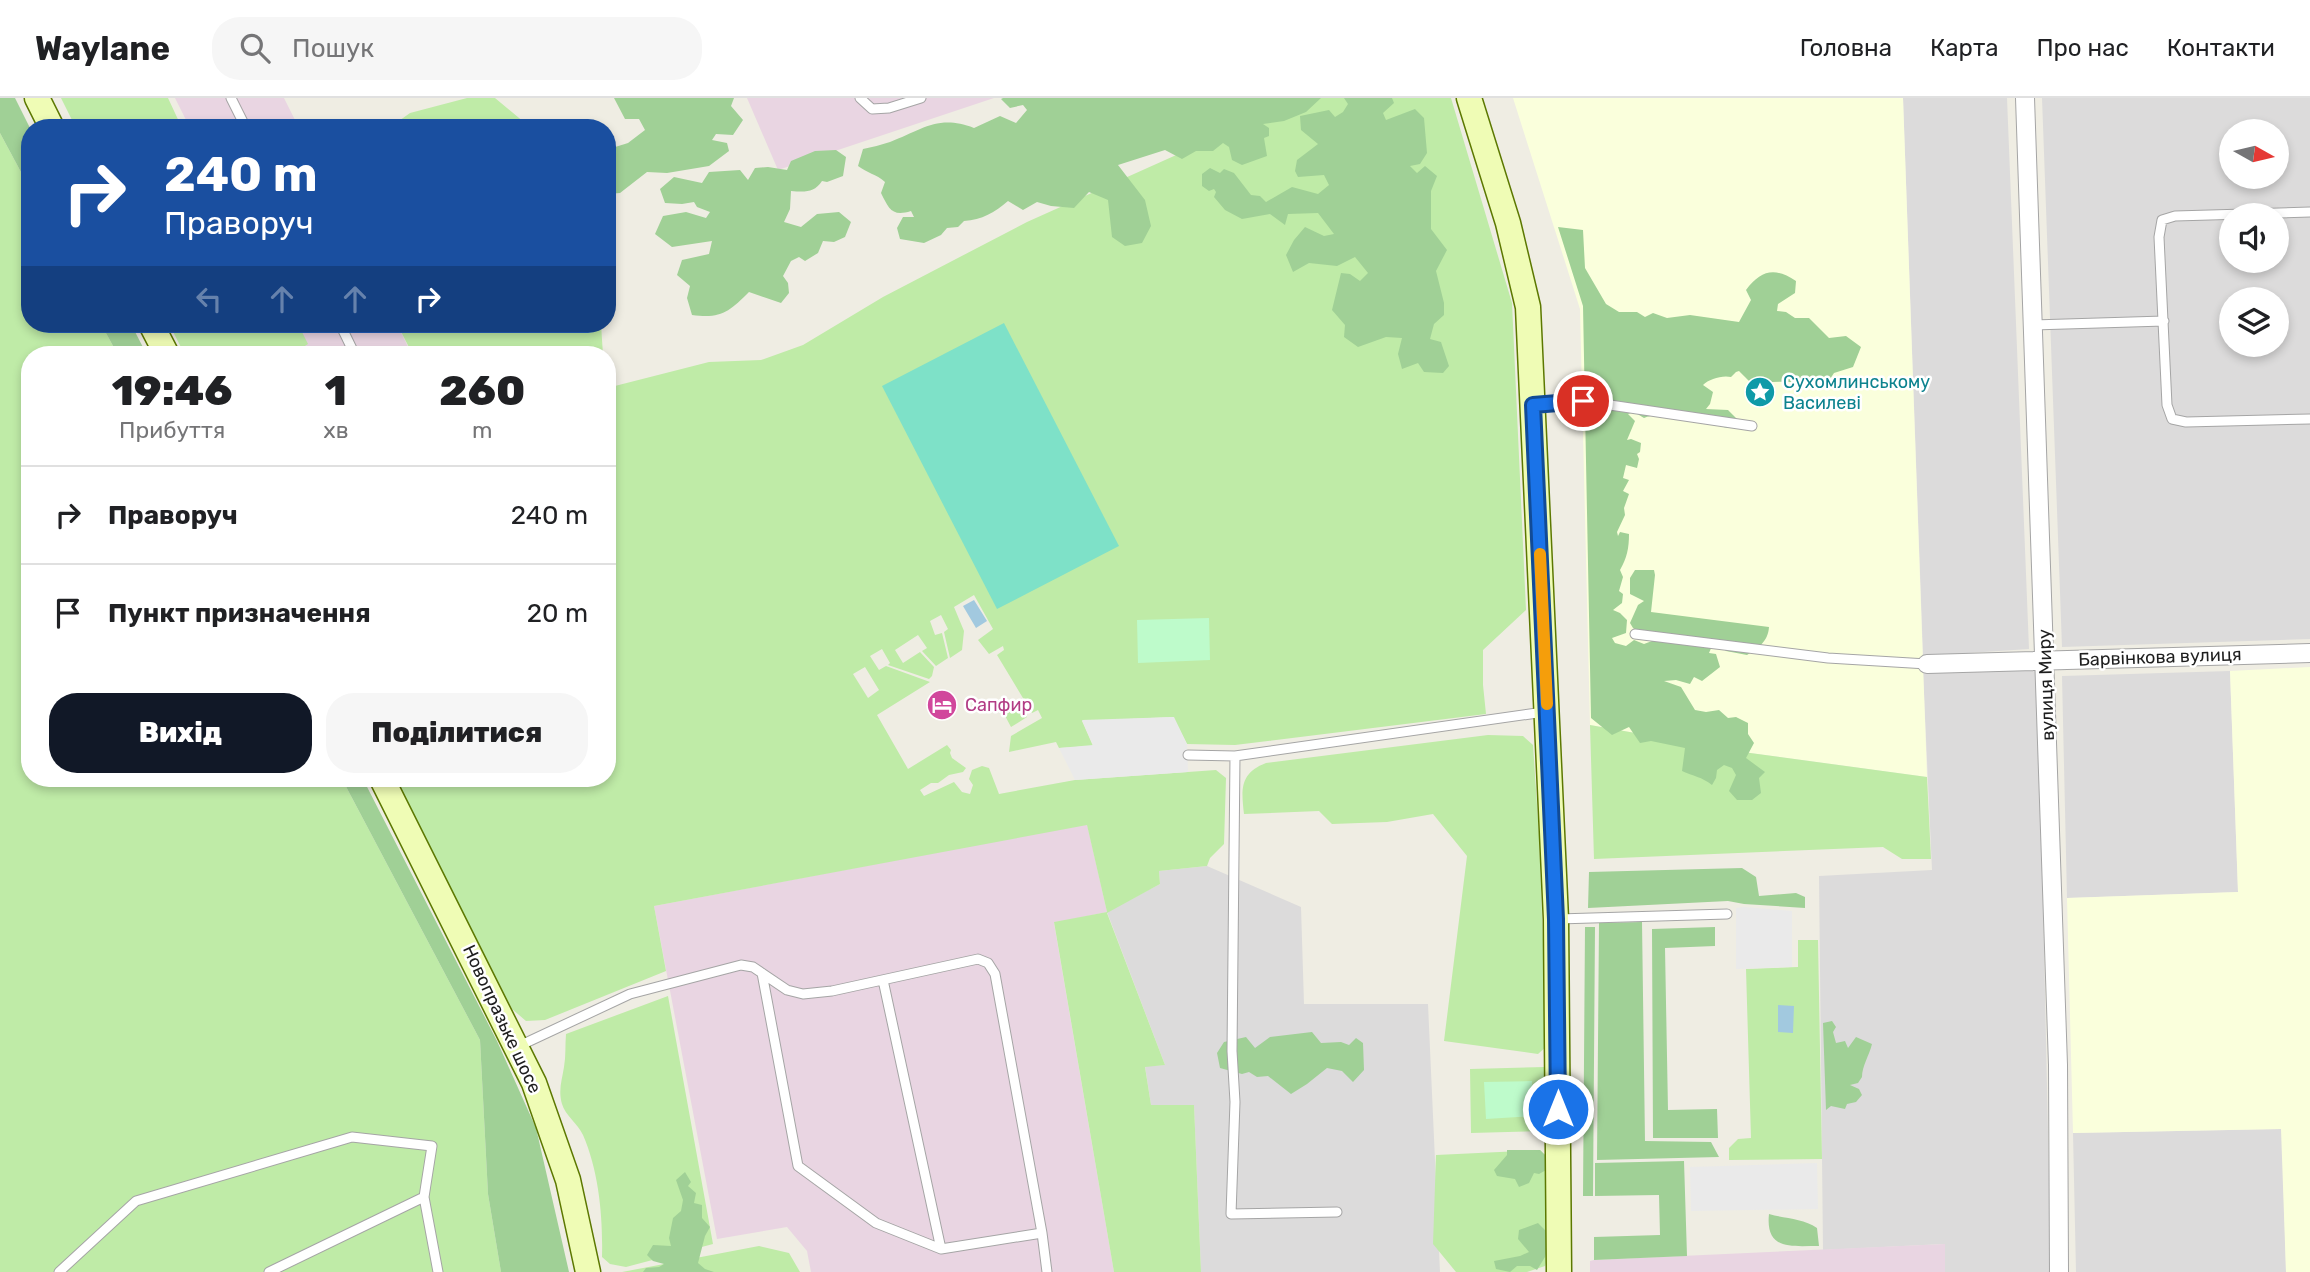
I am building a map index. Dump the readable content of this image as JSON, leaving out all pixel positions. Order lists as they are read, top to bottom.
{
  "streets": {
    "street": ["Барвінкова вулиця", "вулиця Миру", "Новопразьке шосе"]
  },
  "crossings": [
    ["Барвінкова вулиця", "вулиця Миру"]
  ],
  "places": {
    "place": ["Сухомлинському Василеві"],
    "hotel": ["Сапфир"]
  },
  "north": "right",
  "page": {
    "header": "Waylane",
    "search": "Пошук",
    "nav": [
      "Головна",
      "Карта",
      "Про нас",
      "Контакти"
    ],
    "turn": ["240 m", "Праворуч"],
    "eta": [
      "19:46",
      "Прибуття",
      "1",
      "хв",
      "260",
      "m"
    ],
    "list": [
      {
        "name": "Праворуч",
        "value": "240 m"
      },
      {
        "name": "Пункт призначення",
        "value": "20 m"
      }
    ],
    "buttons": ["Вихід", "Поділитися"]
  }
}
